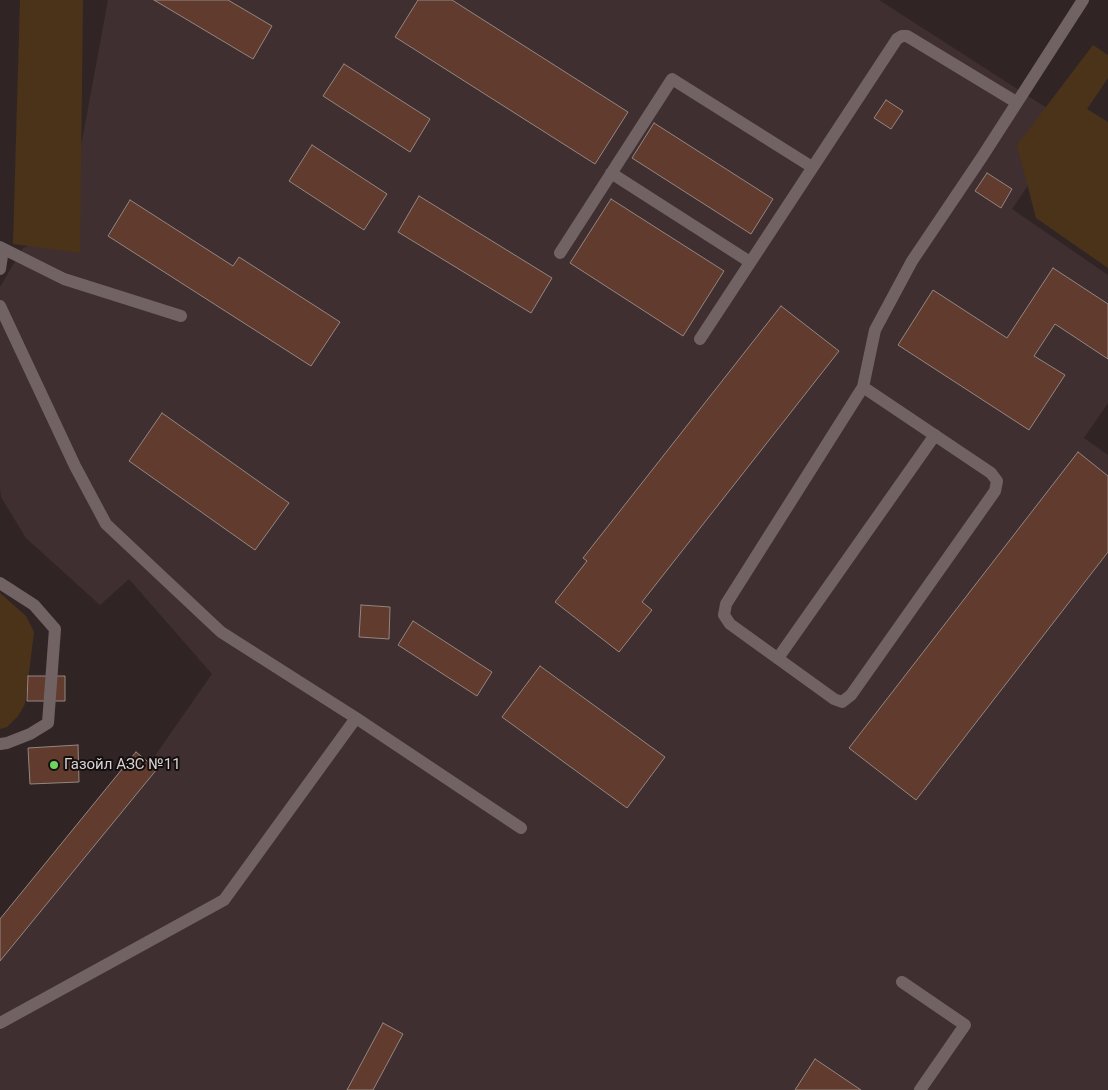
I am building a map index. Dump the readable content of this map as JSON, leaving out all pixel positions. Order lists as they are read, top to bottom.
{
  "places": ["Газойл АЗС №11"]
}
